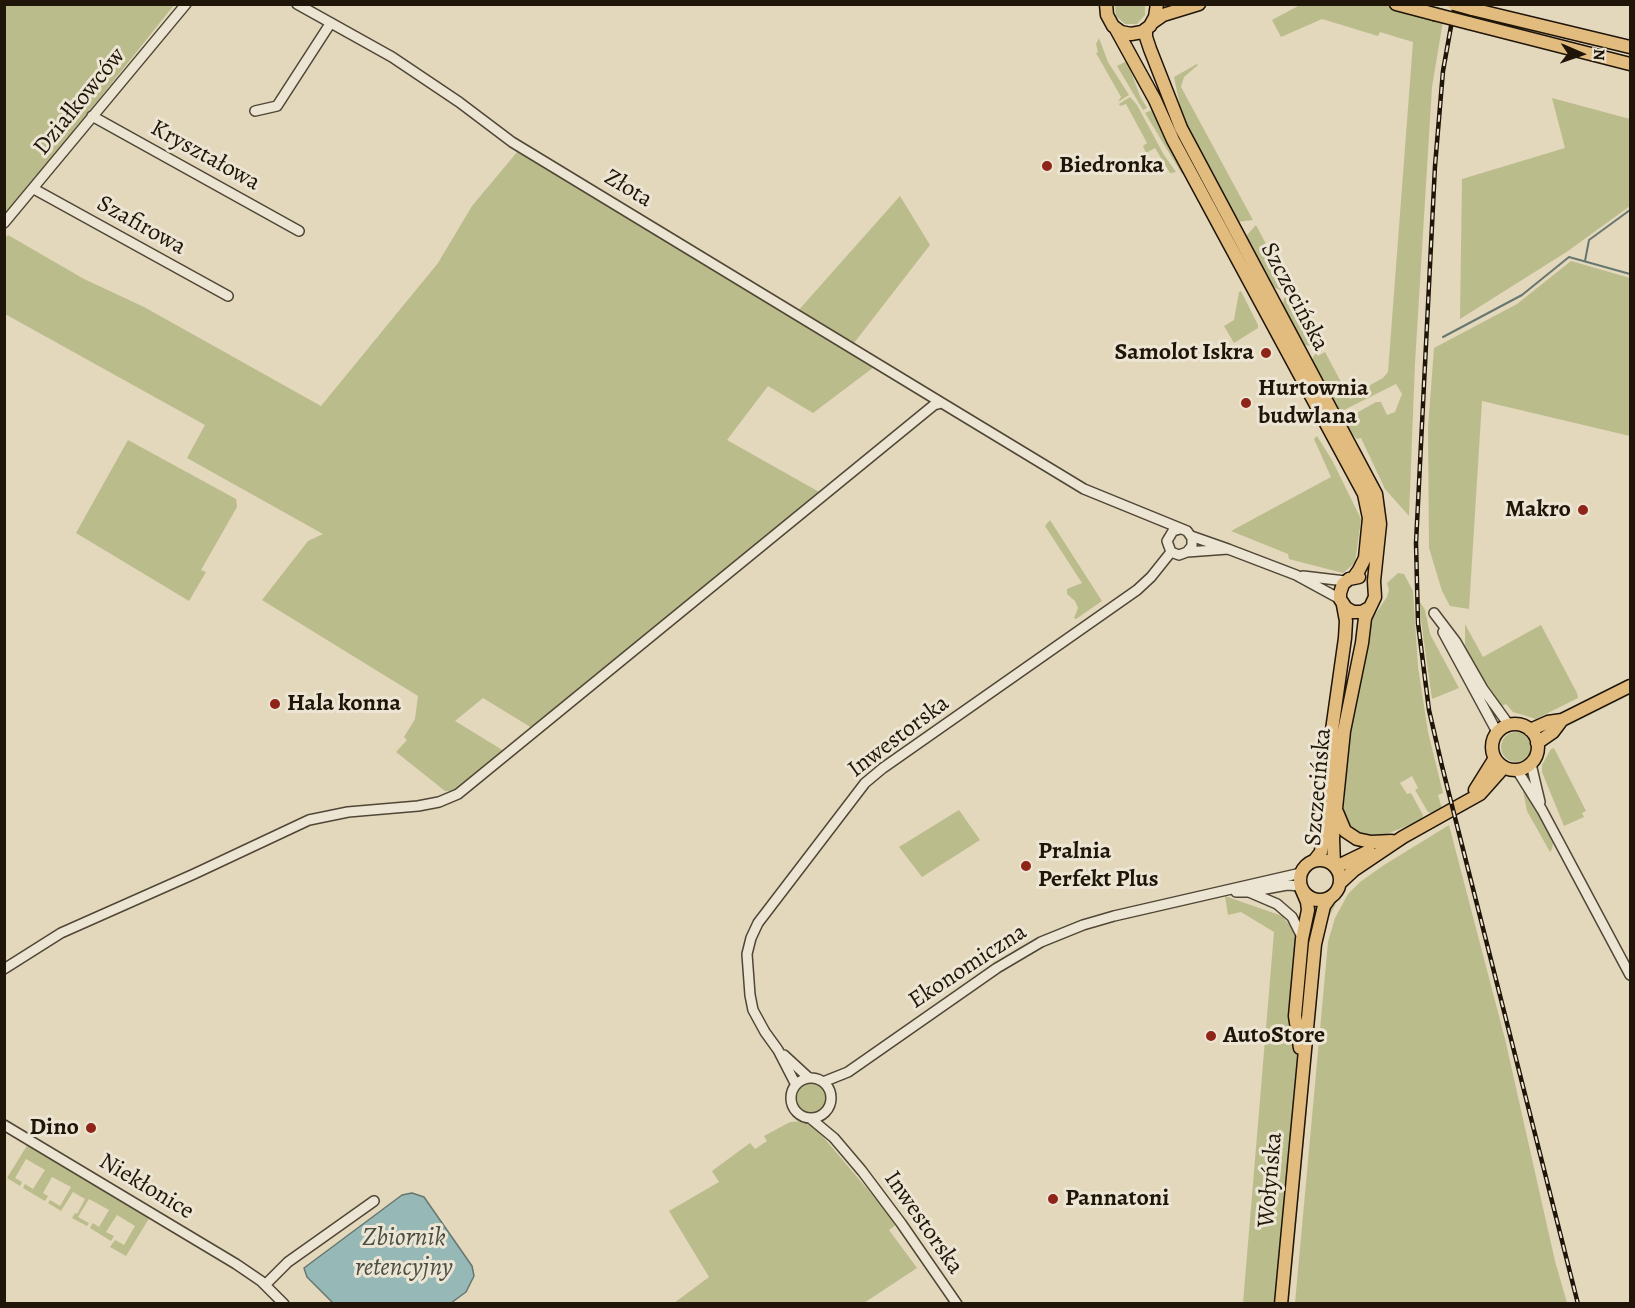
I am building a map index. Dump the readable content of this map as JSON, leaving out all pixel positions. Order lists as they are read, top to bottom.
{
  "streets": {
    "main road": ["Szczecińska", "Wołyńska"],
    "street": [
      "Działkowców",
      "Kryształowa",
      "Złota",
      "Szafirowa",
      "Inwestorska",
      "Ekonomiczna",
      "Niekłonice"
    ]
  },
  "crossings": [
    ["Działkowców", "Kryształowa"],
    ["Działkowców", "Szafirowa"],
    ["Złota", "Inwestorska"],
    ["Szczecińska", "Ekonomiczna"],
    ["Szczecińska", "Wołyńska"],
    ["Inwestorska", "Ekonomiczna"],
    ["Ekonomiczna", "Wołyńska"]
  ],
  "water": ["Zbiornik retencyjny"],
  "places": [
    "Biedronka",
    "Samolot Iskra",
    "Hurtownia budwlana",
    "Makro",
    "Hala konna",
    "Pralnia Perfekt Plus",
    "AutoStore",
    "Dino",
    "Pannatoni"
  ],
  "north": "right"
}
